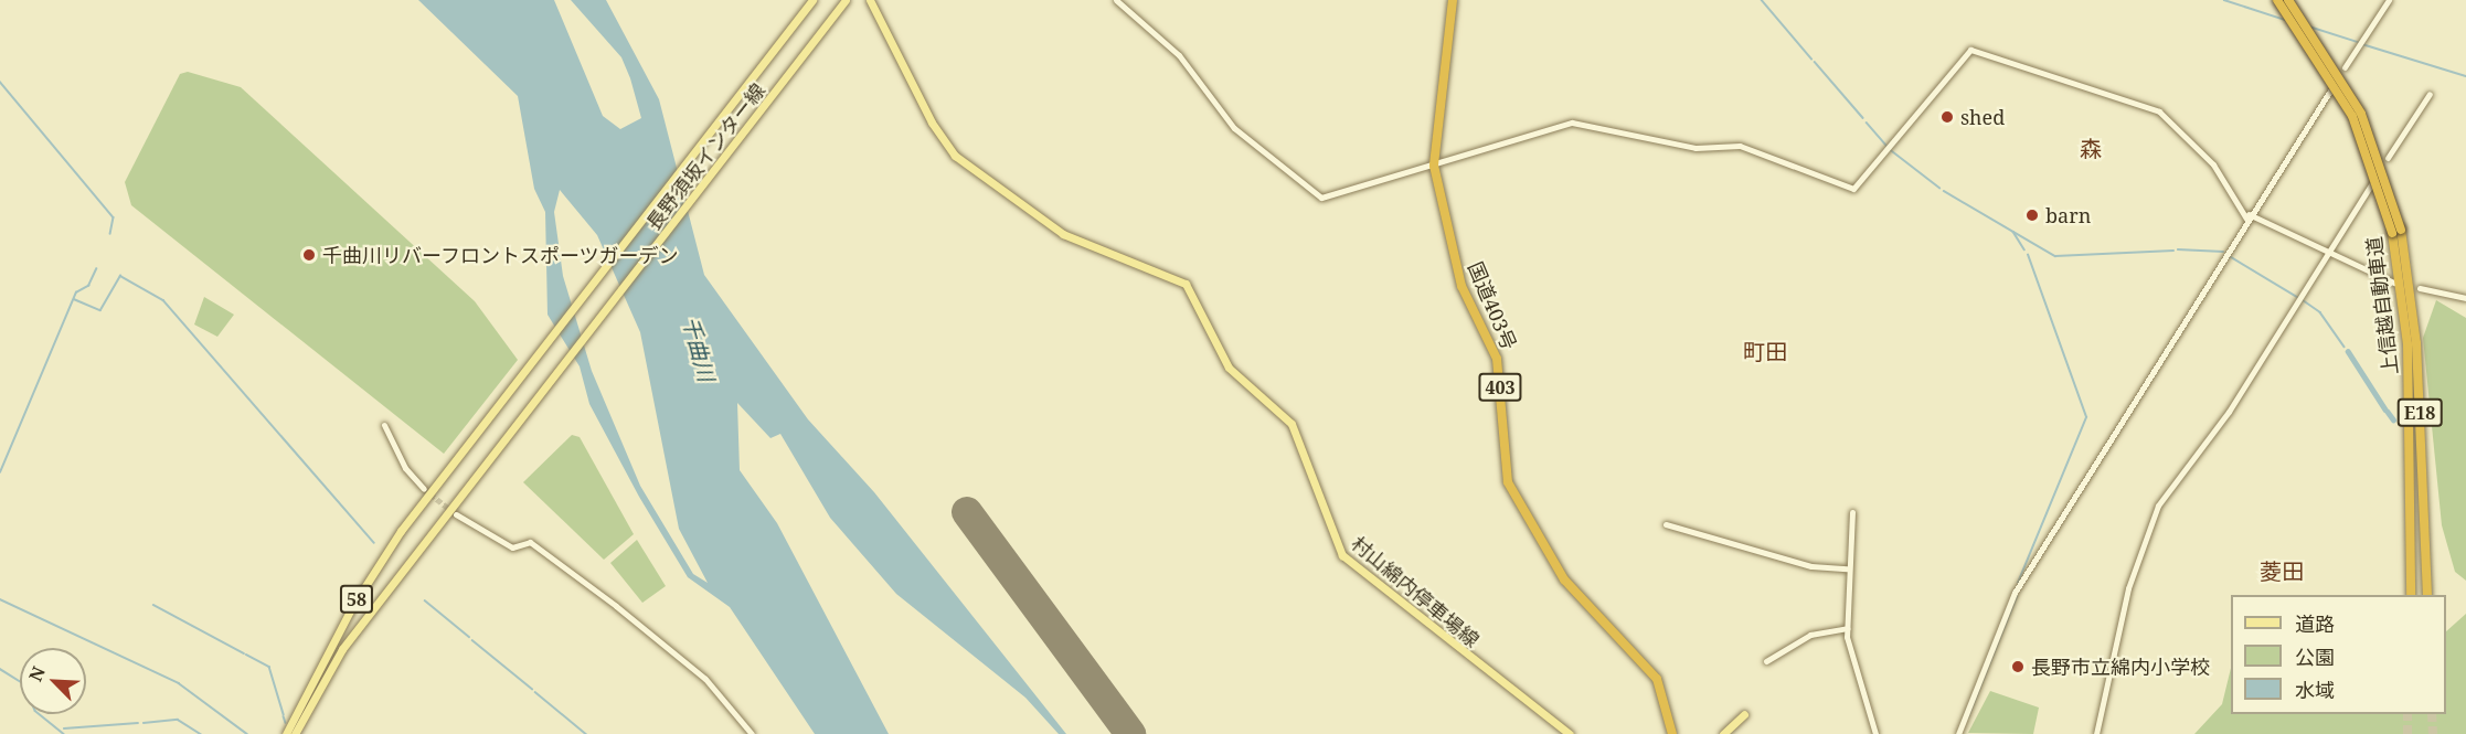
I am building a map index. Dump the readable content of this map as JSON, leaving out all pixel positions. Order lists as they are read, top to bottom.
{
  "streets": {
    "highway": [
      "国道403号",
      "上信越自動車道",
      "403",
      "E18"
    ],
    "main road": ["長野須坂インター線", "村山綿内停車場線", "58"]
  },
  "districts": ["森", "町田", "菱田"],
  "water": ["千曲川"],
  "places": [
    "shed",
    "barn",
    "千曲川リバーフロントスポーツガーデン",
    "長野市立綿内小学校"
  ],
  "legend": ["道路", "公園", "水域"],
  "north": "top left"
}
